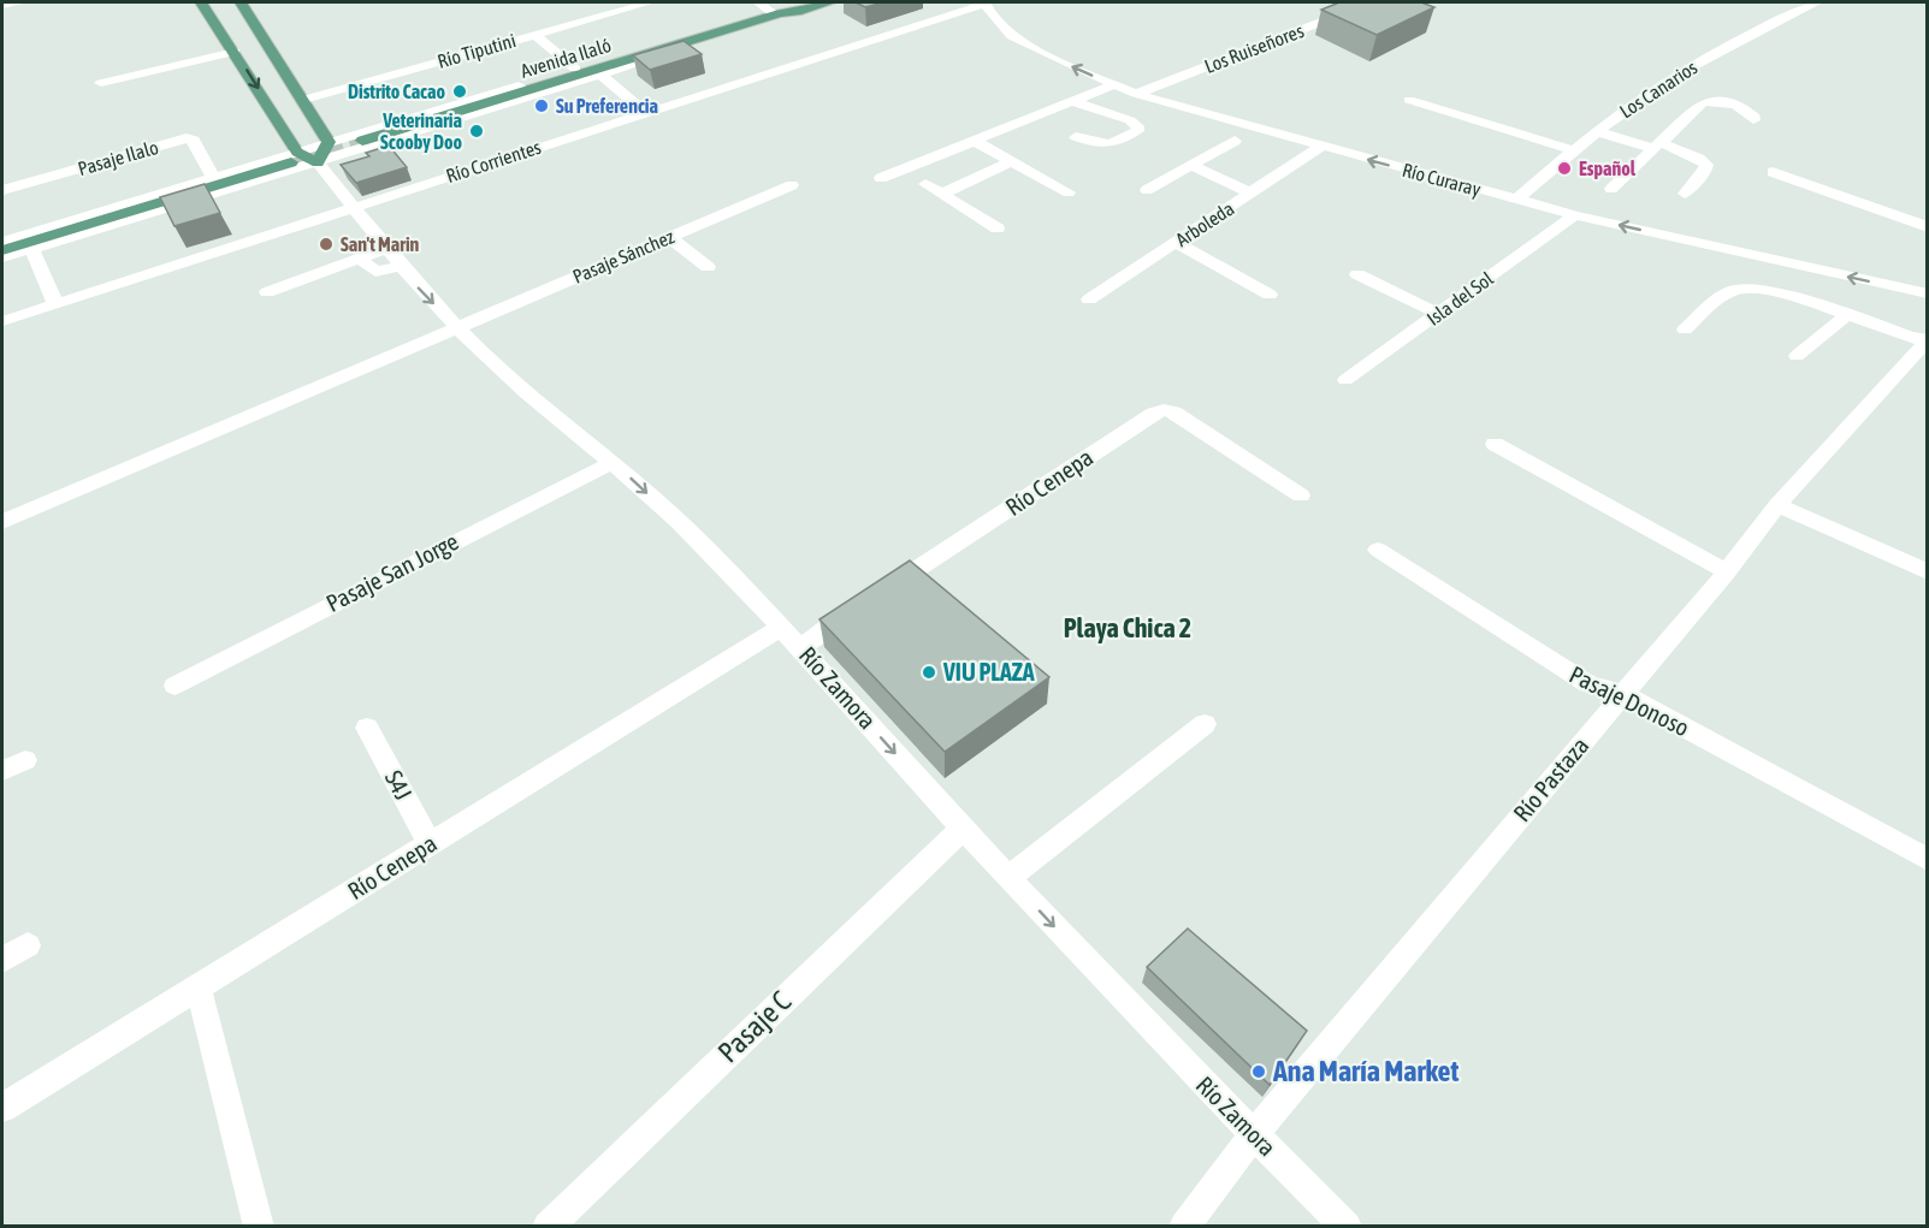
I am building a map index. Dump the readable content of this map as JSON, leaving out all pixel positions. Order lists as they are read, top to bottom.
{
  "streets": {
    "main road": ["Avenida Ilaló"],
    "street": [
      "Los Ruiseñores",
      "Río Tiputini",
      "Los Canarios",
      "Pasaje Ilalo",
      "Río Corrientes",
      "Río Curaray",
      "Arboleda",
      "Pasaje Sánchez",
      "Isla del Sol",
      "Río Cenepa",
      "Pasaje San Jorge",
      "Río Zamora",
      "Pasaje Donoso",
      "Río Pastaza",
      "S4J",
      "Pasaje C"
    ]
  },
  "crossings": [
    ["Los Ruiseñores", "Río Curaray"],
    ["Los Canarios", "Río Curaray"],
    ["Río Corrientes", "Río Curaray"],
    ["Río Corrientes", "Río Zamora"],
    ["Río Curaray", "Arboleda"],
    ["Río Curaray", "Isla del Sol"],
    ["Pasaje Sánchez", "Río Zamora"],
    ["Río Cenepa", "Río Zamora"],
    ["Río Cenepa", "S4J"],
    ["Pasaje San Jorge", "Río Zamora"],
    ["Río Zamora", "Río Pastaza"],
    ["Río Zamora", "Pasaje C"],
    ["Pasaje Donoso", "Río Pastaza"]
  ],
  "one_way": ["Río Zamora"],
  "districts": ["Playa Chica 2"],
  "places": [
    "Distrito Cacao",
    "Su Preferencia",
    "Veterinaria Scooby Doo",
    "Español",
    "San't Marin",
    "VIU PLAZA",
    "Ana María Market"
  ]
}
